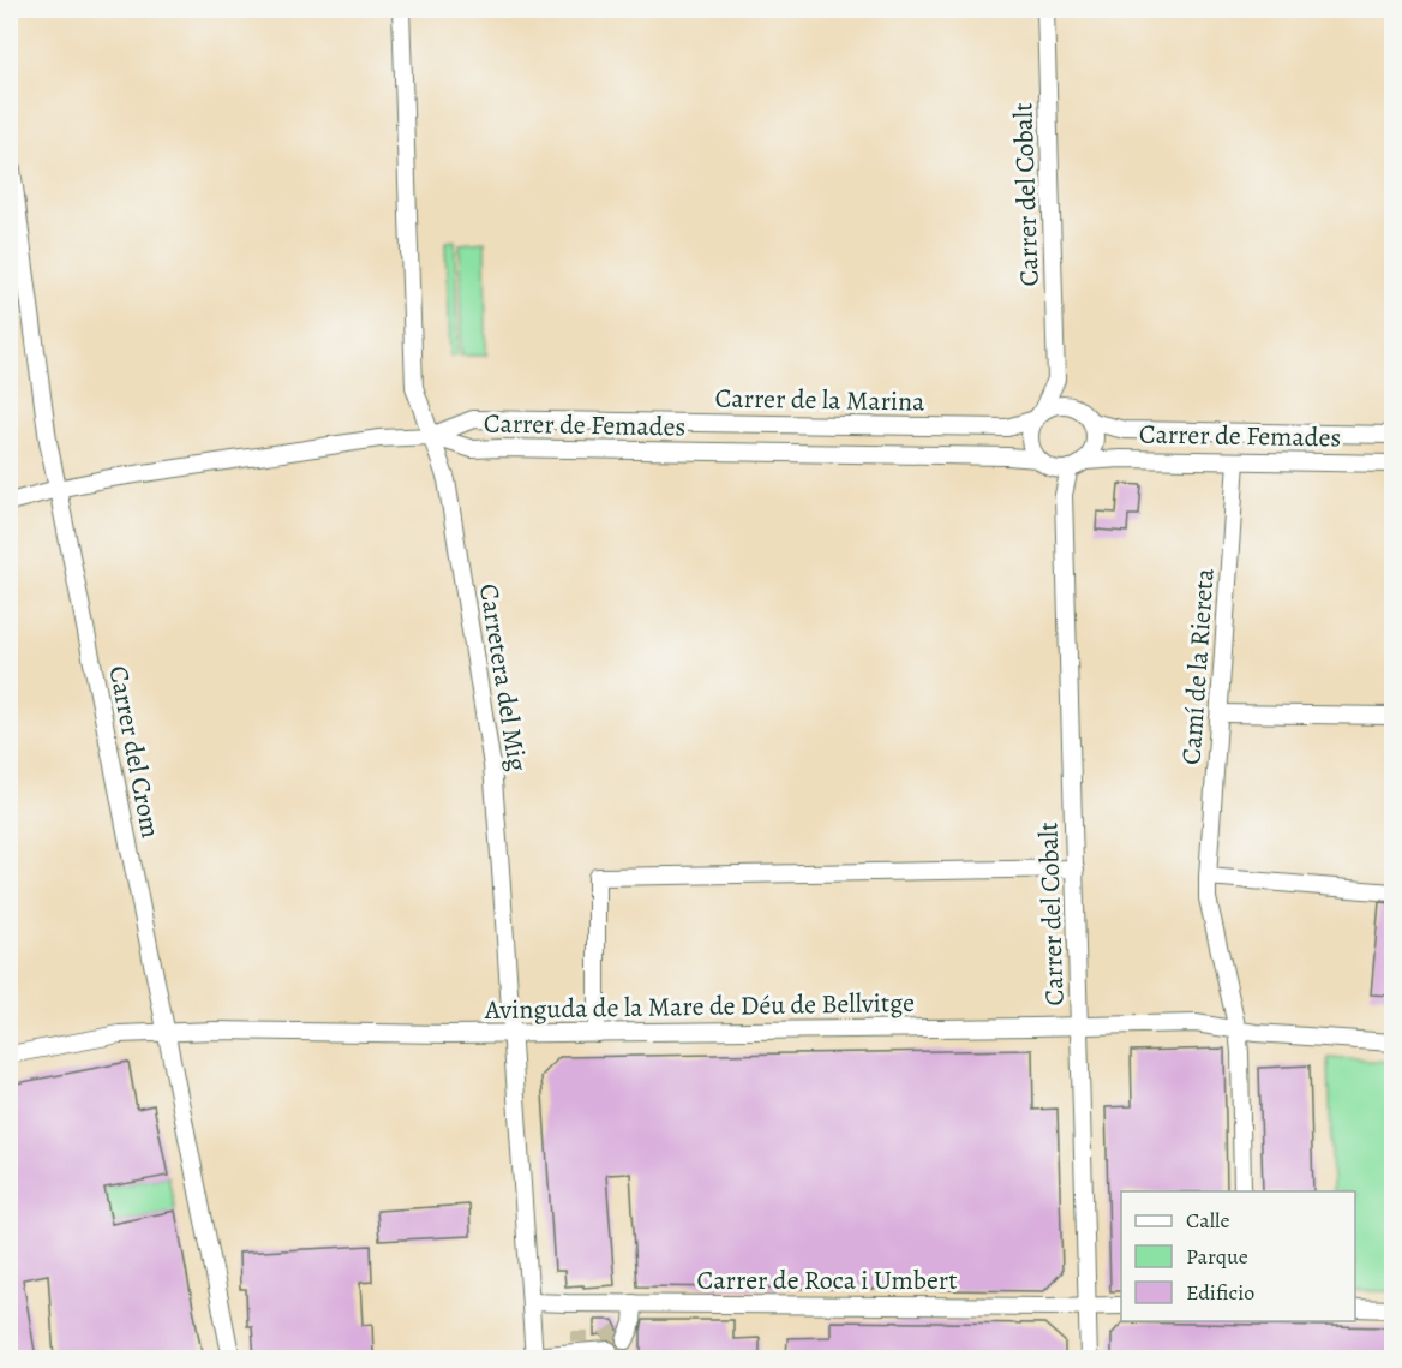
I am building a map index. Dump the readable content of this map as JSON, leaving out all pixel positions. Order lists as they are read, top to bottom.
{
  "streets": {
    "street": [
      "Carrer del Cobalt",
      "Carrer de la Marina",
      "Carrer de Femades",
      "Camí de la Riereta",
      "Carretera del Mig",
      "Carrer del Crom",
      "Avinguda de la Mare de Déu de Bellvitge",
      "Carrer de Roca i Umbert"
    ]
  },
  "crossings": [
    ["Carrer del Cobalt", "Carrer de la Marina"],
    ["Carrer del Cobalt", "Carrer de Femades"],
    ["Carrer del Cobalt", "Avinguda de la Mare de Déu de Bellvitge"],
    ["Carrer del Cobalt", "Carrer de Roca i Umbert"],
    ["Carrer de la Marina", "Carrer de Femades"],
    ["Carrer de la Marina", "Carretera del Mig"],
    ["Carrer de Femades", "Camí de la Riereta"],
    ["Carrer de Femades", "Carretera del Mig"],
    ["Carrer de Femades", "Carrer del Crom"],
    ["Camí de la Riereta", "Avinguda de la Mare de Déu de Bellvitge"],
    ["Carretera del Mig", "Avinguda de la Mare de Déu de Bellvitge"],
    ["Carretera del Mig", "Carrer de Roca i Umbert"],
    ["Carrer del Crom", "Avinguda de la Mare de Déu de Bellvitge"]
  ],
  "legend": ["Calle", "Parque", "Edificio"]
}
